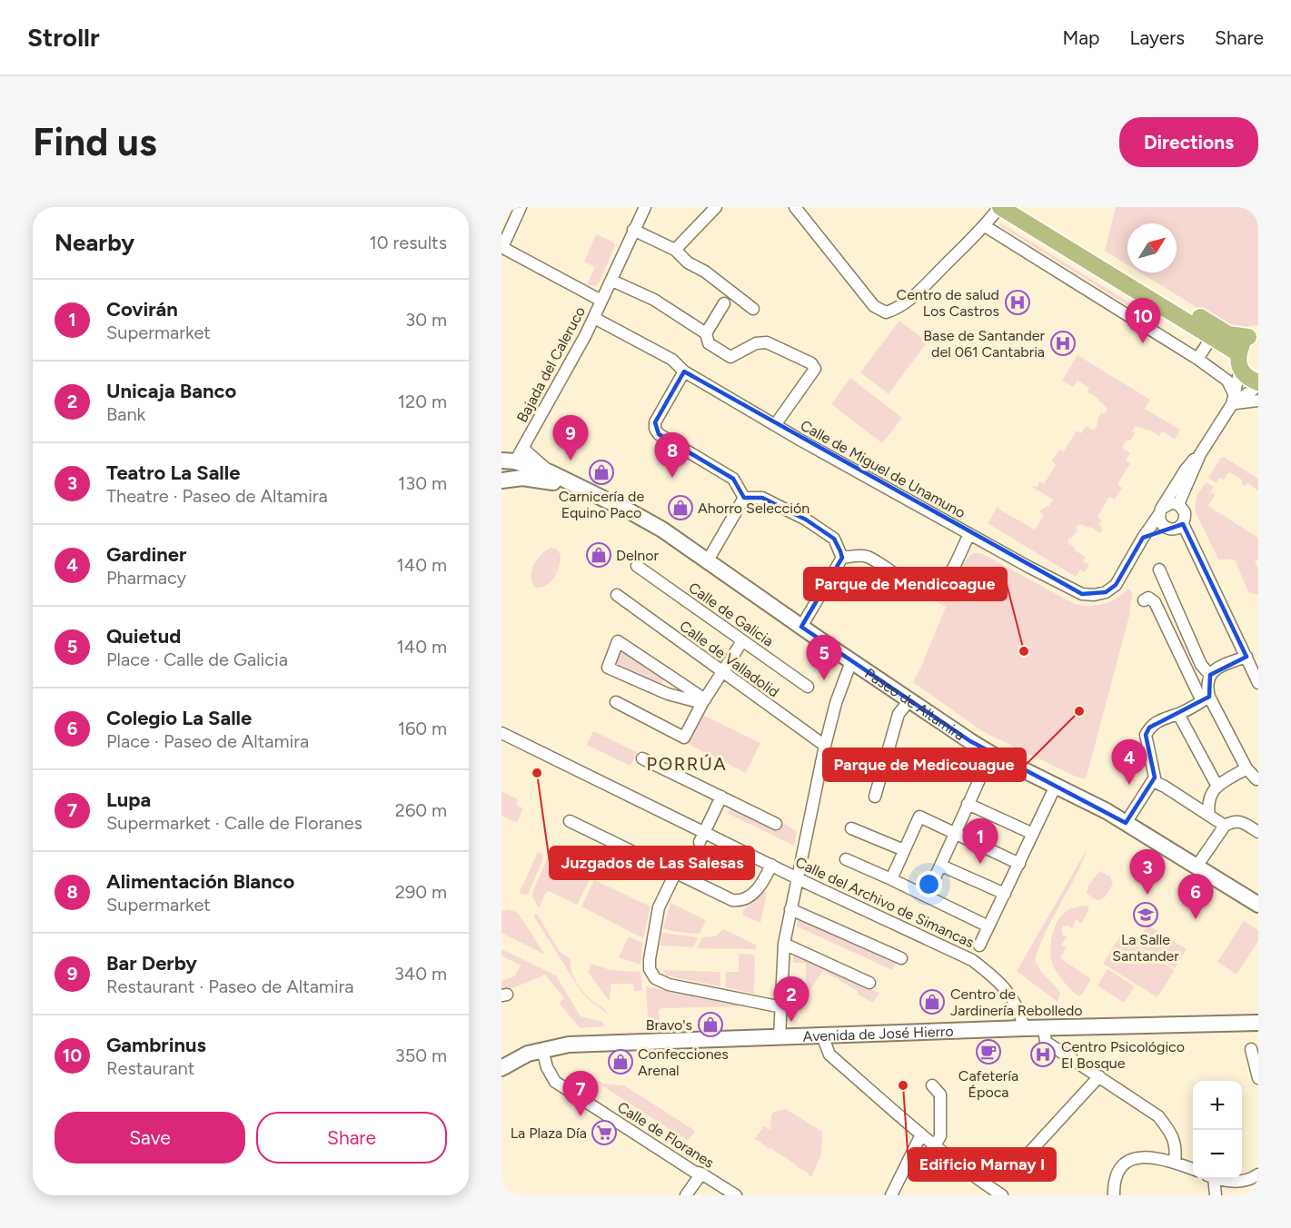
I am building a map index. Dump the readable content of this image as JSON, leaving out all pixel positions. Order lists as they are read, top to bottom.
{
  "streets": {
    "main road": ["Paseo de Altamira", "Avenida de José Hierro"],
    "street": [
      "Bajada del Caleruco",
      "Calle de Miguel de Unamuno",
      "Calle de Galicia",
      "Calle de Valladolid",
      "Calle del Archivo de Simancas",
      "Calle de Floranes"
    ]
  },
  "crossings": [
    ["Bajada del Caleruco", "Calle de Miguel de Unamuno"],
    ["Bajada del Caleruco", "Paseo de Altamira"],
    ["Calle del Archivo de Simancas", "Avenida de José Hierro"],
    ["Avenida de José Hierro", "Calle de Floranes"]
  ],
  "districts": ["PORRÚA"],
  "places": {
    "hospital": ["Centro de salud Los Castros", "Base de Santander del 061 Cantabria", "Centro Psicológico El Bosque"],
    "shop": [
      "Carnicería de Equino Paco",
      "Ahorro Selección",
      "Delnor",
      "Centro de Jardinería Rebolledo",
      "Bravo's",
      "Confecciones Arenal"
    ],
    "other": [
      "Parque de Mendicoague",
      "Parque de Medicouague",
      "Juzgados de Las Salesas",
      "Edificio Marnay I"
    ],
    "school or university": ["La Salle Santander"],
    "cafe": ["Cafetería Época"],
    "supermarket": ["La Plaza Día"]
  },
  "north": "top right",
  "page": {
    "header": "Strollr",
    "nav": ["Map", "Layers", "Share"],
    "buttons": [
      "Directions",
      ["Save", "Share"]
    ],
    "title": "Find us",
    "heading": ["Nearby", "10 results"],
    "list": [
      {
        "mark": "1",
        "name": "Covirán",
        "note": "Supermarket",
        "value": "30 m"
      },
      {
        "mark": "2",
        "name": "Unicaja Banco",
        "note": "Bank",
        "value": "120 m"
      },
      {
        "mark": "3",
        "name": "Teatro La Salle",
        "note": "Theatre · Paseo de Altamira",
        "value": "130 m"
      },
      {
        "mark": "4",
        "name": "Gardiner",
        "note": "Pharmacy",
        "value": "140 m"
      },
      {
        "mark": "5",
        "name": "Quietud",
        "note": "Place · Calle de Galicia",
        "value": "140 m"
      },
      {
        "mark": "6",
        "name": "Colegio La Salle",
        "note": "Place · Paseo de Altamira",
        "value": "160 m"
      },
      {
        "mark": "7",
        "name": "Lupa",
        "note": "Supermarket · Calle de Floranes",
        "value": "260 m"
      },
      {
        "mark": "8",
        "name": "Alimentación Blanco",
        "note": "Supermarket",
        "value": "290 m"
      },
      {
        "mark": "9",
        "name": "Bar Derby",
        "note": "Restaurant · Paseo de Altamira",
        "value": "340 m"
      },
      {
        "mark": "10",
        "name": "Gambrinus",
        "note": "Restaurant",
        "value": "350 m"
      }
    ],
    "pins": [
      "10",
      "9",
      "8",
      "5",
      "4",
      "1",
      "3",
      "6",
      "2",
      "7"
    ],
    "map_buttons": ["+", "−"]
  }
}
